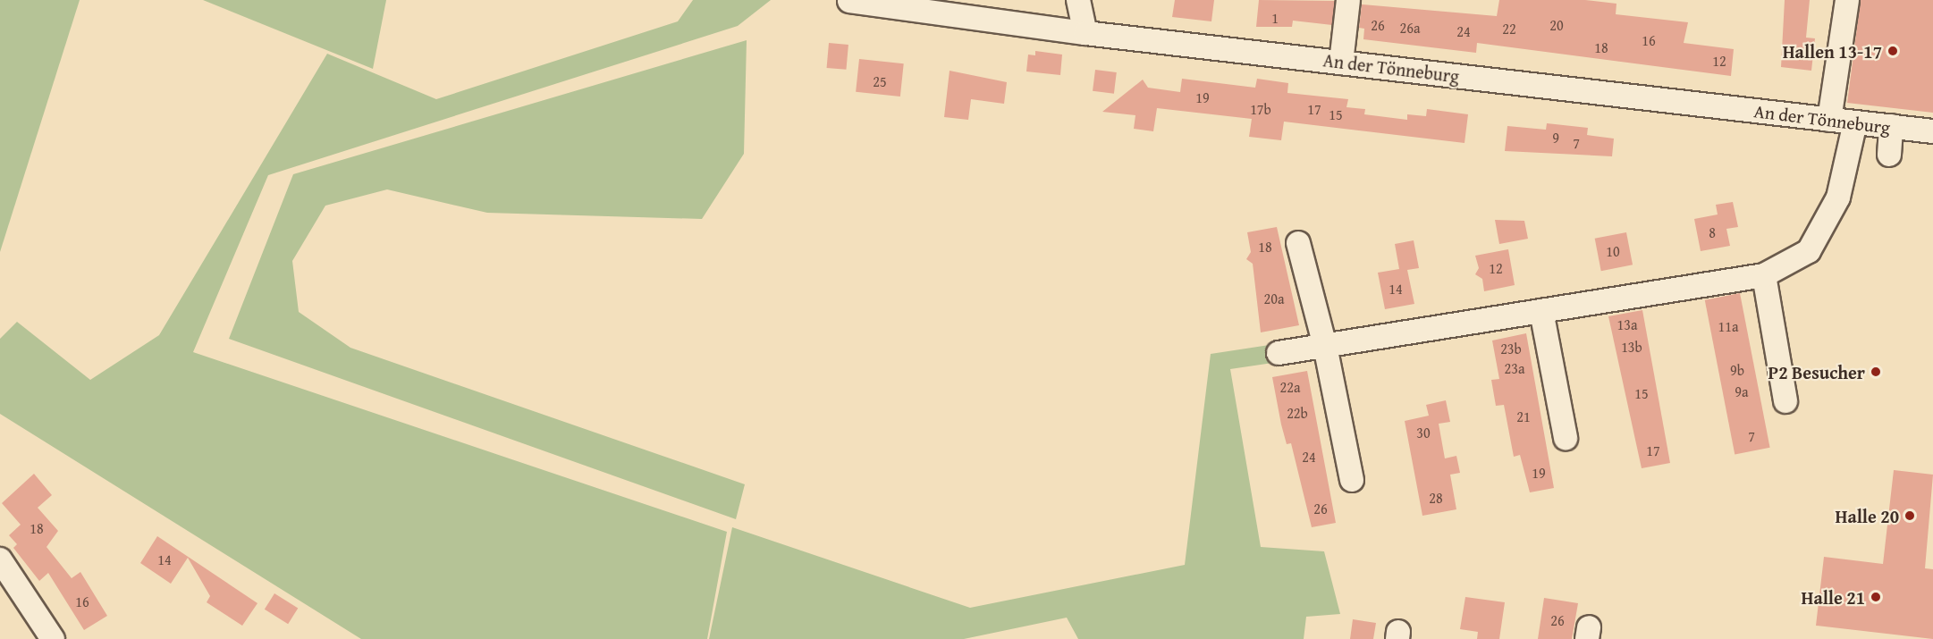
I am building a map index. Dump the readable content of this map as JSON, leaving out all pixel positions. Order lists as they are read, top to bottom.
{
  "streets": {
    "street": ["An der Tönneburg"]
  },
  "places": [
    "Hallen 13-17",
    "P2 Besucher",
    "Halle 20",
    "Halle 21"
  ],
  "house_numbers": [
    "1",
    "26",
    "20",
    "26a",
    "22",
    "24",
    "16",
    "18",
    "12",
    "25",
    "19",
    "17b",
    "17",
    "15",
    "9",
    "7",
    "8",
    "18",
    "10",
    "12",
    "14",
    "20a",
    "13a",
    "11a",
    "13b",
    "23b",
    "23a",
    "9b",
    "22a",
    "9a",
    "15",
    "22b",
    "21",
    "30",
    "7",
    "17",
    "24",
    "19",
    "28",
    "26",
    "18",
    "14",
    "16",
    "26"
  ]
}
